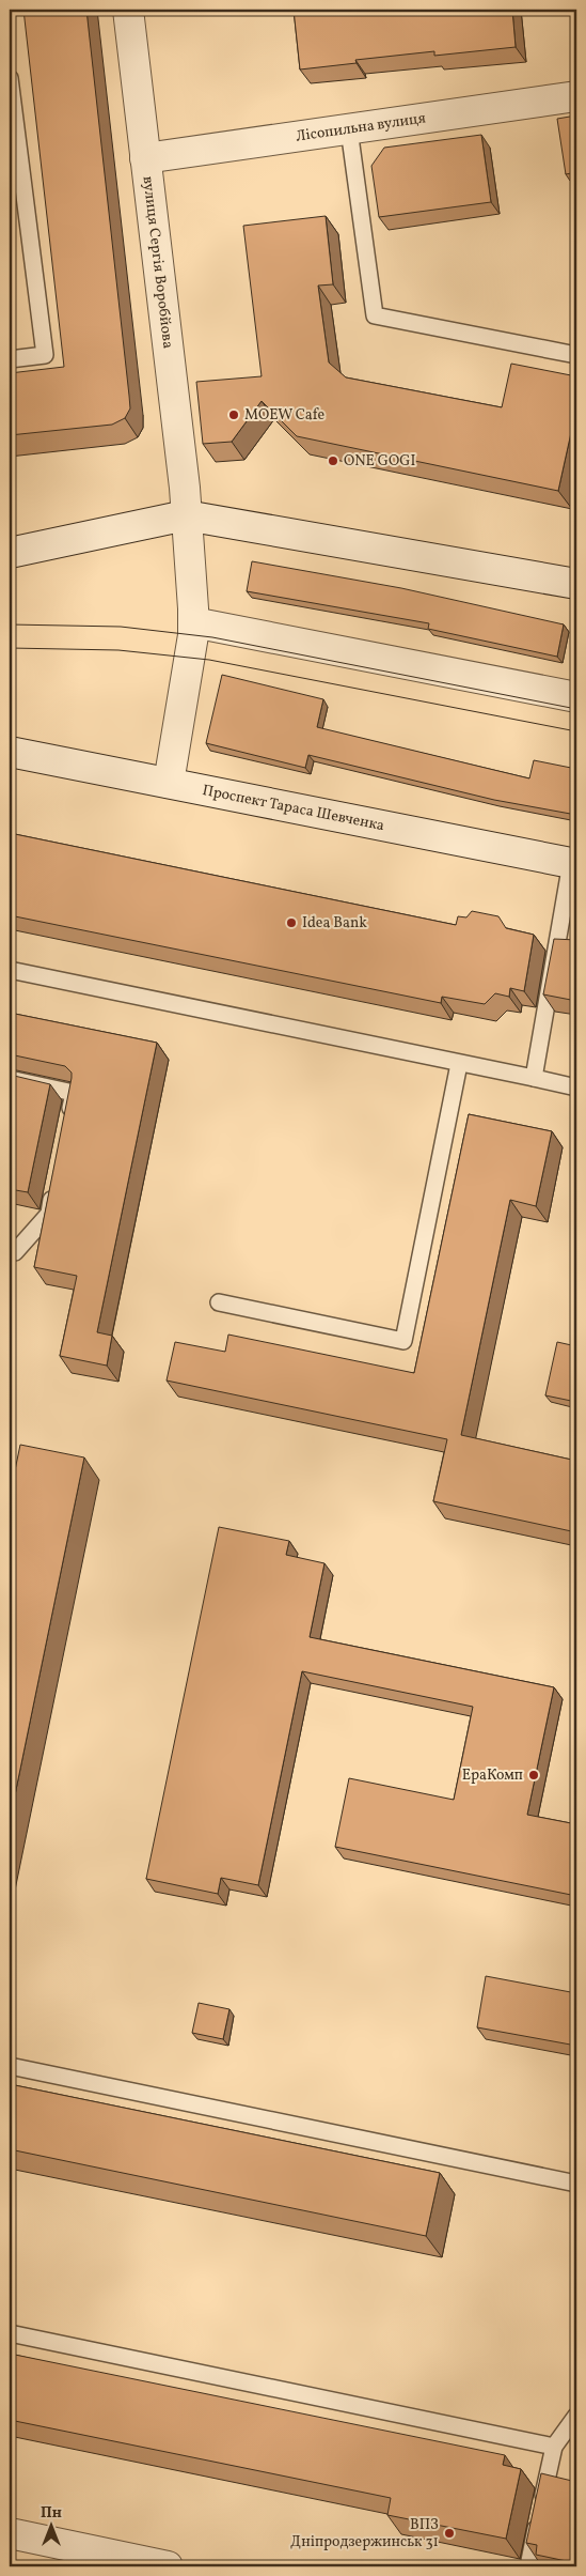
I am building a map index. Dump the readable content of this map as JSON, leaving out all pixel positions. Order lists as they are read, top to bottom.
{
  "streets": {
    "street": ["Лісопильна вулиця", "вулиця Сергія Воробйова", "Проспект Тараса Шевченка"]
  },
  "crossings": [
    ["Лісопильна вулиця", "вулиця Сергія Воробйова"],
    ["вулиця Сергія Воробйова", "Проспект Тараса Шевченка"]
  ],
  "places": [
    "MOEW Cafe",
    "ONE GOGI",
    "Idea Bank",
    "ЕраКомп",
    "ВПЗ Дніпродзержинськ 31"
  ],
  "north": "top"
}
